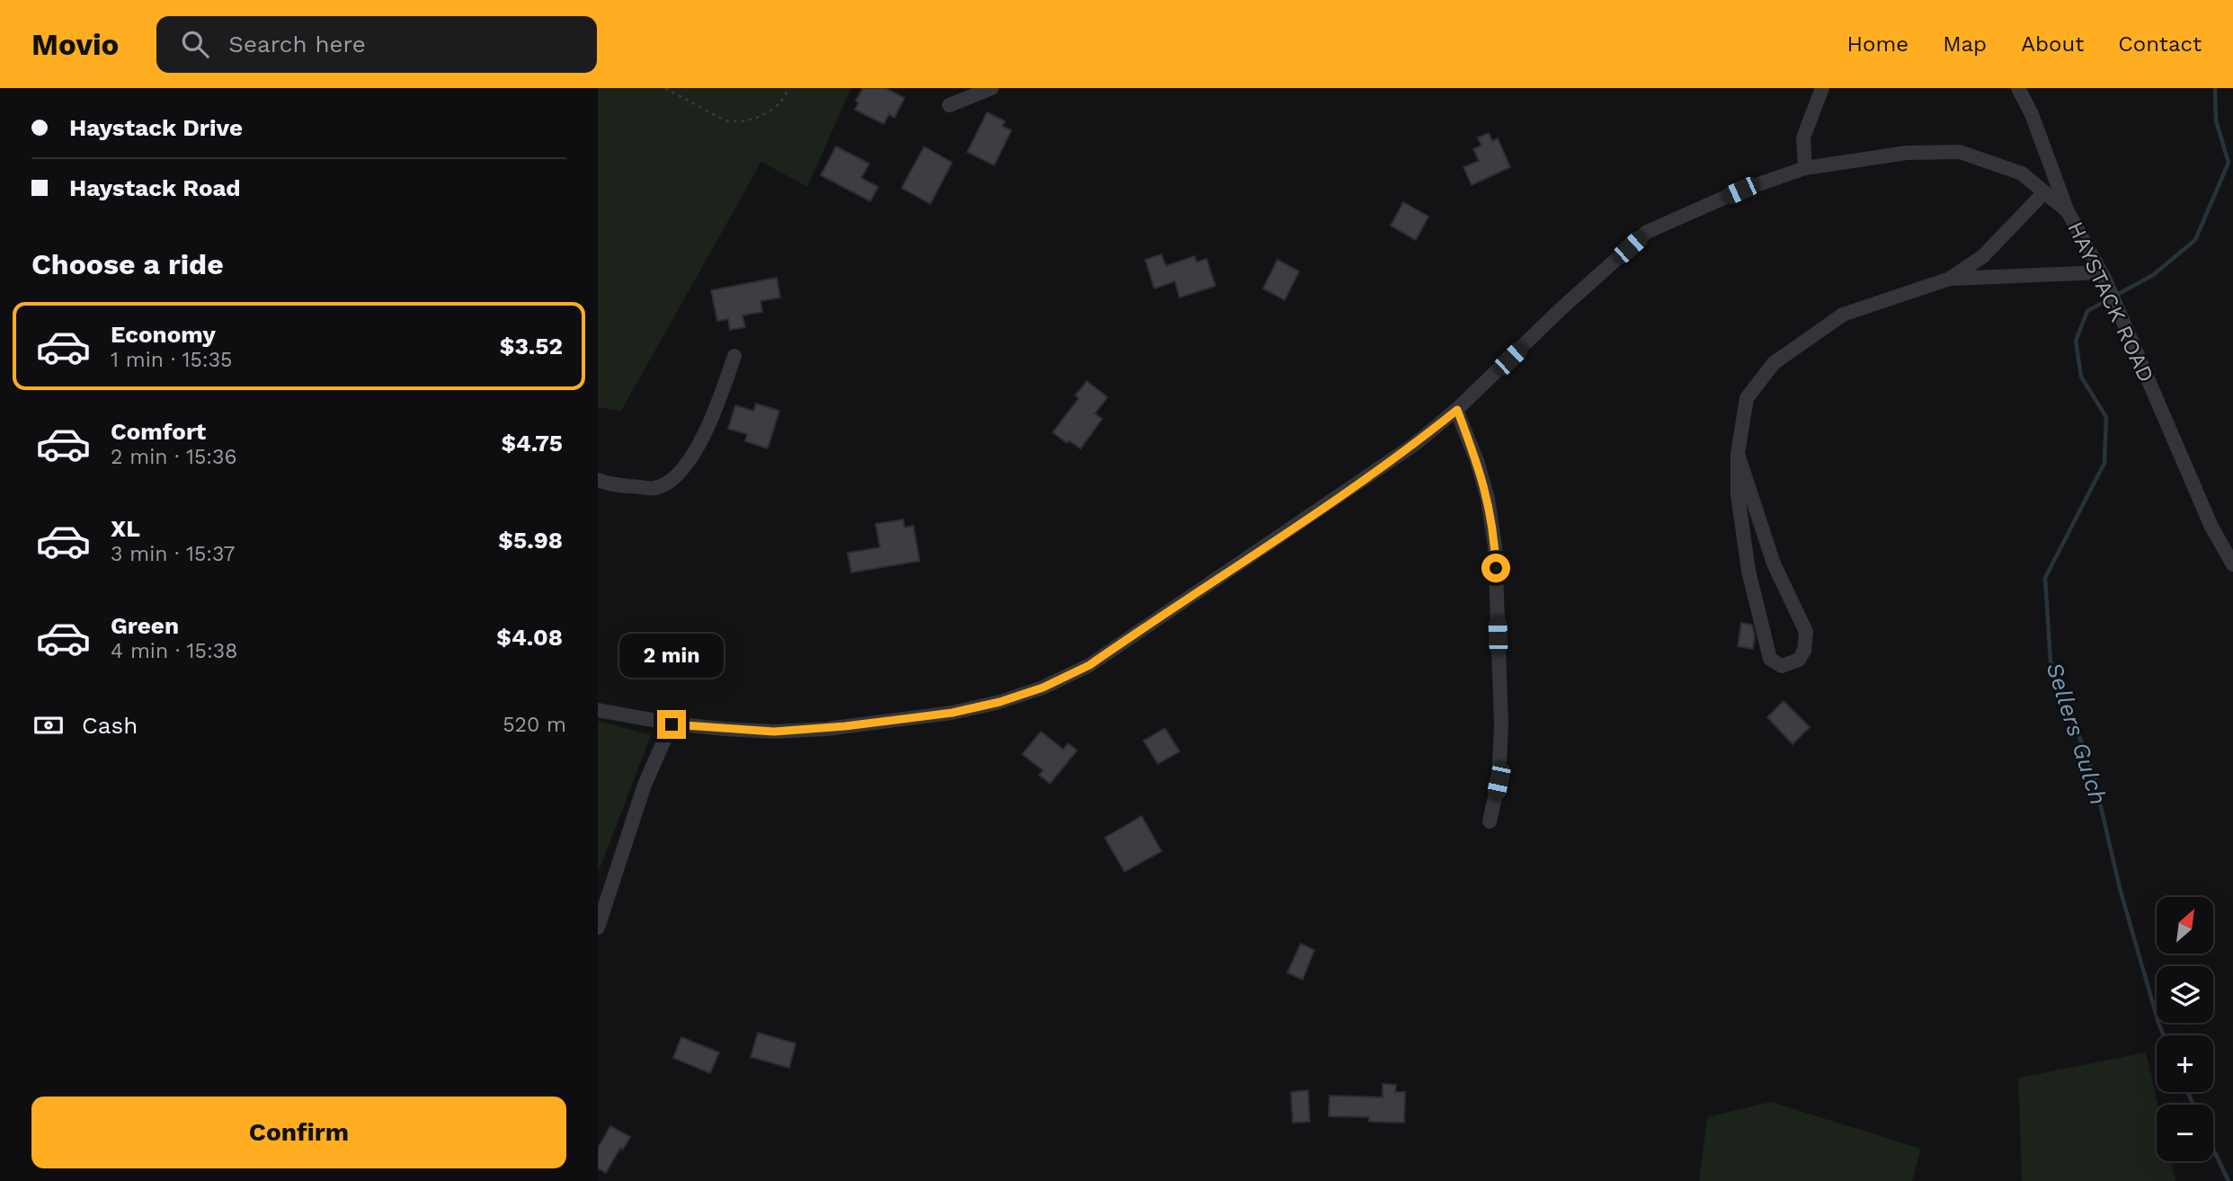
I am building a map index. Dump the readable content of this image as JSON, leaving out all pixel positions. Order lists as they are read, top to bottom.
{
  "streets": {
    "street": ["HAYSTACK ROAD"]
  },
  "water": ["Sellers Gulch"],
  "north": "top right",
  "page": {
    "header": "Movio",
    "search": "Search here",
    "nav": [
      "Home",
      "Map",
      "About",
      "Contact"
    ],
    "banner": ["Haystack Drive", "Haystack Road"],
    "heading": "Choose a ride",
    "list": [
      {
        "name": "Economy",
        "note": "1 min · 15:35",
        "value": "$3.52"
      },
      {
        "name": "Comfort",
        "note": "2 min · 15:36",
        "value": "$4.75"
      },
      {
        "name": "XL",
        "note": "3 min · 15:37",
        "value": "$5.98"
      },
      {
        "name": "Green",
        "note": "4 min · 15:38",
        "value": "$4.08"
      }
    ],
    "bubble": "2 min",
    "pay": ["Cash", "520 m"],
    "map_buttons": ["+", "−"],
    "buttons": "Confirm"
  }
}
